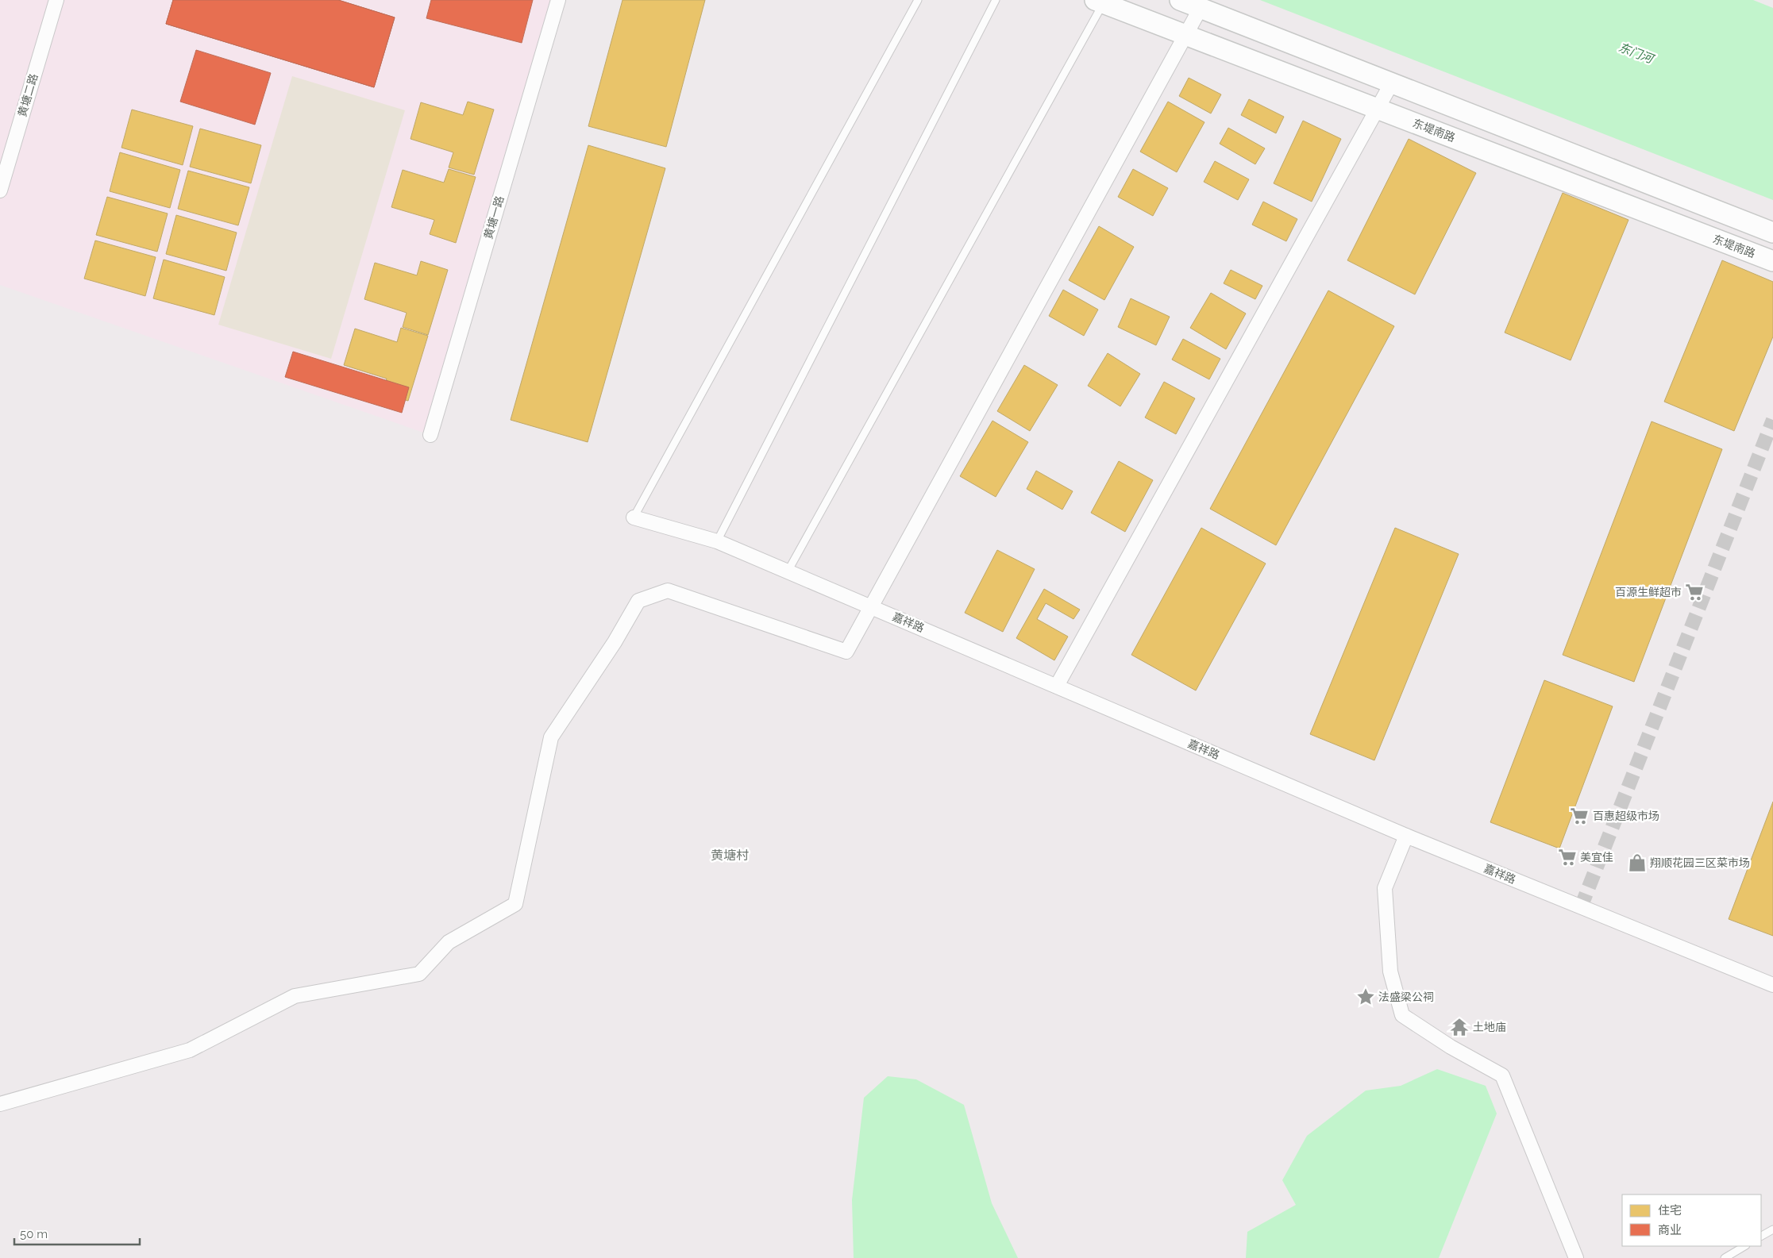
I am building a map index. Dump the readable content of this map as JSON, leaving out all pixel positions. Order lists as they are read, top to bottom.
{
  "streets": {
    "main road": ["东堤南路"],
    "street": ["黄塘二路", "黄塘一路", "嘉祥路"]
  },
  "districts": ["黄塘村"],
  "water": ["东门河"],
  "places": {
    "supermarket": ["百源生鲜超市", "百惠超级市场", "美宜佳"],
    "shop": ["翔顺花园三区菜市场"],
    "place": ["法盛梁公祠"],
    "temple": ["土地庙"]
  },
  "legend": ["住宅", "商业"],
  "scale_bar": "50 m"
}
